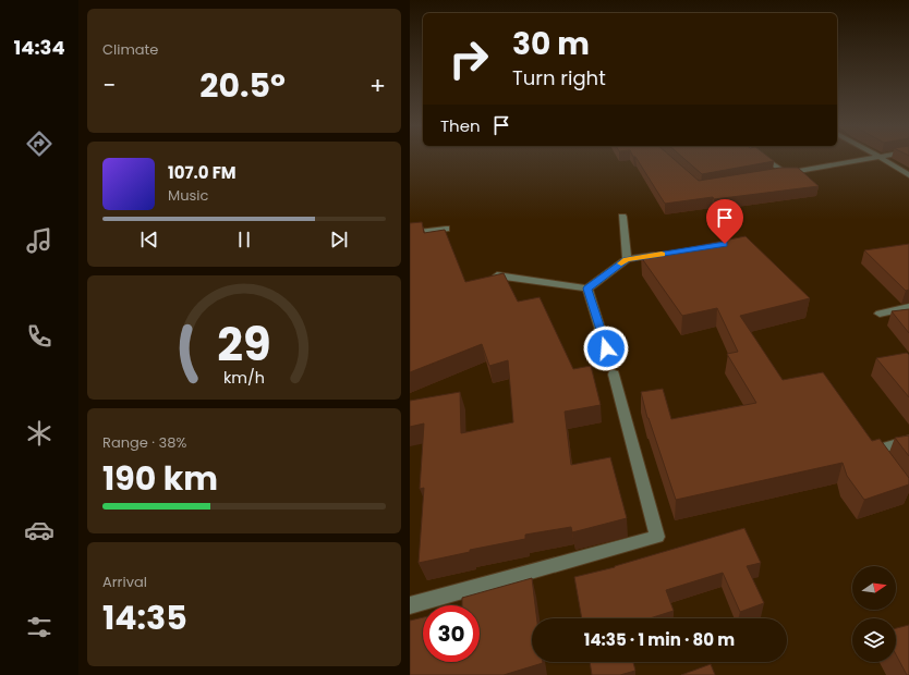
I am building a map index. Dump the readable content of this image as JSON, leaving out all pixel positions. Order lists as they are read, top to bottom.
{
  "north": "right",
  "page": {
    "tabs": "14:34",
    "tile": [
      "Climate",
      ["Range · 38%", "190 km"],
      ["Arrival", "14:35"]
    ],
    "turn": ["30 m", "Turn right"],
    "heat": ["−", "20.5°", "+"],
    "then": "Then",
    "song": ["107.0 FM", "Music"],
    "limit": "30",
    "trip": "14:35 · 1 min · 80 m",
    "gauge": ["29", "km/h"]
  }
}
